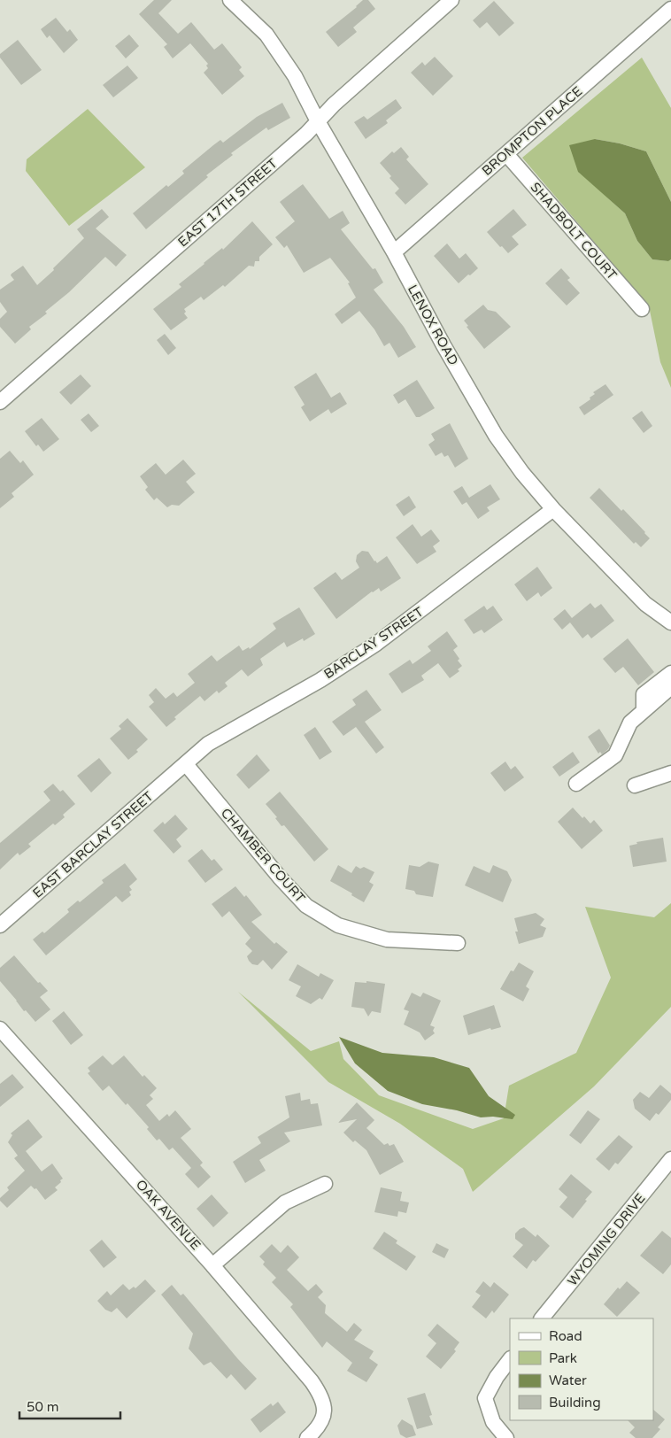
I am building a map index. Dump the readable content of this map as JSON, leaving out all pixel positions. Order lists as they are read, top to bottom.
{
  "streets": {
    "street": [
      "BROMPTON PLACE",
      "EAST 17TH STREET",
      "SHADBOLT COURT",
      "LENOX ROAD",
      "BARCLAY STREET",
      "EAST BARCLAY STREET",
      "CHAMBER COURT",
      "OAK AVENUE",
      "WYOMING DRIVE"
    ]
  },
  "crossings": [
    ["BROMPTON PLACE", "SHADBOLT COURT"],
    ["BROMPTON PLACE", "LENOX ROAD"],
    ["EAST 17TH STREET", "LENOX ROAD"],
    ["LENOX ROAD", "BARCLAY STREET"],
    ["BARCLAY STREET", "EAST BARCLAY STREET"],
    ["BARCLAY STREET", "CHAMBER COURT"],
    ["EAST BARCLAY STREET", "CHAMBER COURT"]
  ],
  "legend": [
    "Road",
    "Park",
    "Water",
    "Building"
  ],
  "scale_bar": "50 m"
}
